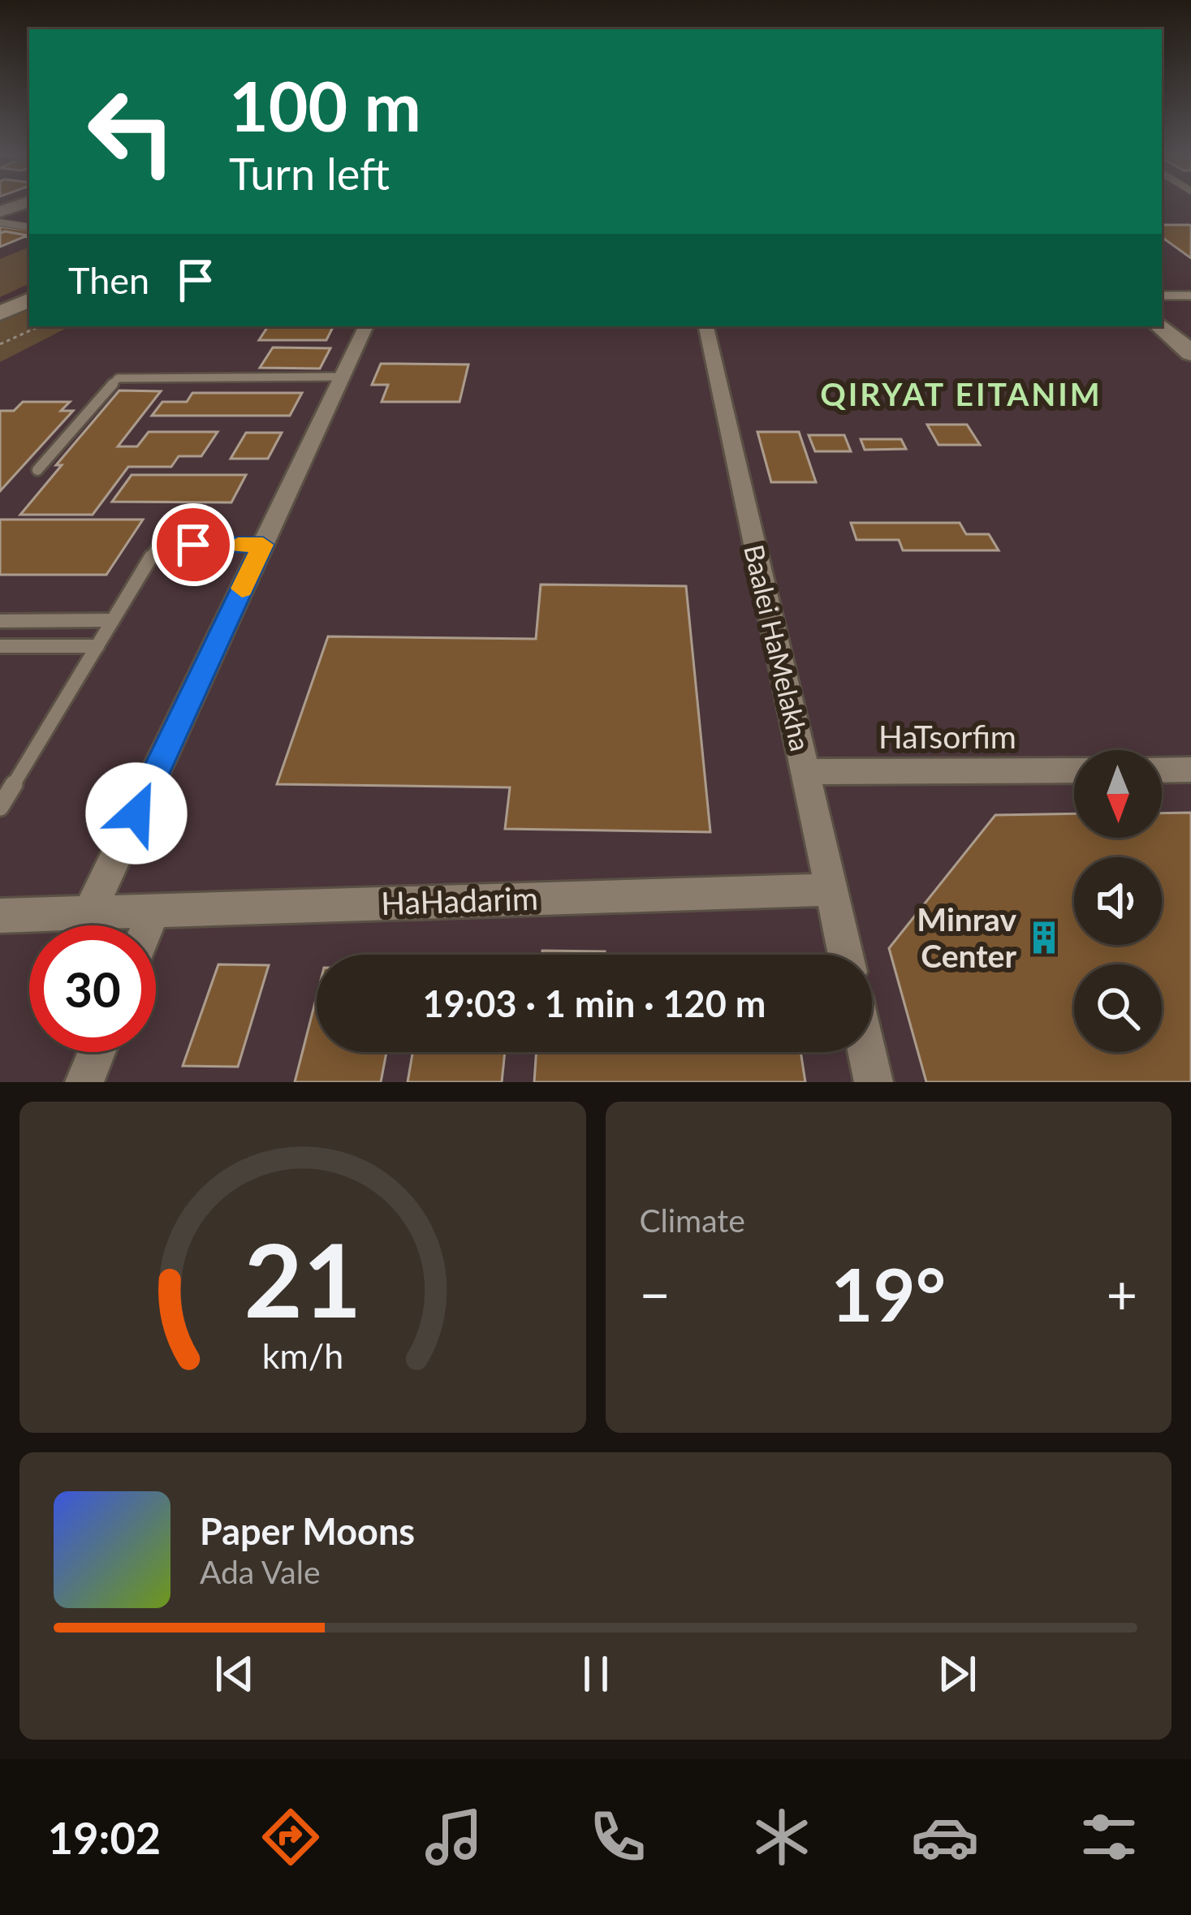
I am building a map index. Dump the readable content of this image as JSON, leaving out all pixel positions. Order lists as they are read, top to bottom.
{
  "streets": {
    "street": ["Baalei HaMelakha", "HaTsorfim", "HaHadarim"]
  },
  "crossings": [
    ["Baalei HaMelakha", "HaTsorfim"],
    ["Baalei HaMelakha", "HaHadarim"]
  ],
  "districts": ["QIRYAT EITANIM"],
  "places": {
    "building": ["Minrav Center"]
  },
  "north": "bottom",
  "page": {
    "turn": ["100 m", "Turn left"],
    "then": "Then",
    "limit": "30",
    "trip": "19:03 · 1 min · 120 m",
    "tile": "Climate",
    "heat": ["−", "19°", "+"],
    "song": ["Paper Moons", "Ada Vale"],
    "tabs": "19:02",
    "gauge": ["21", "km/h"]
  }
}
